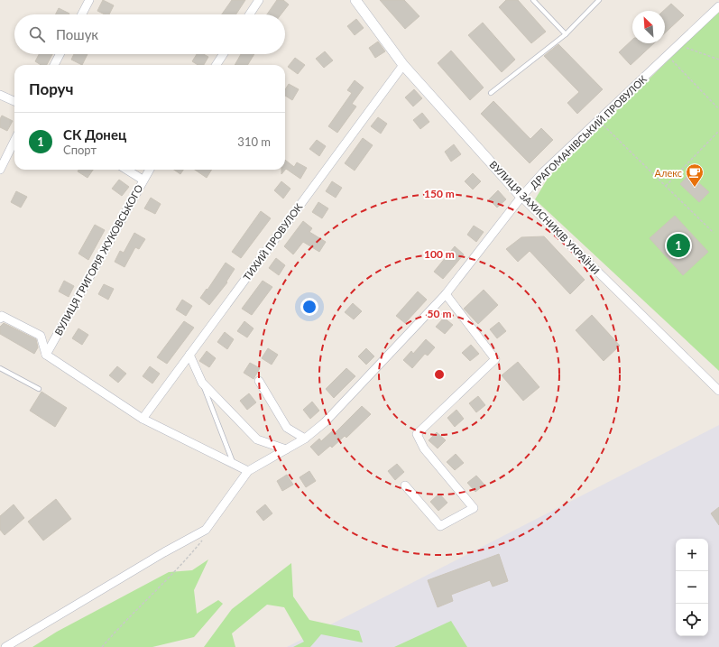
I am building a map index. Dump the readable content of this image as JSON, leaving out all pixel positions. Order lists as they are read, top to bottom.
{
  "streets": {
    "street": [
      "ДРАГОМАНІВСЬКИЙ ПРОВУЛОК",
      "ВУЛИЦЯ ЗАХИСНИКІВ УКРАЇНИ",
      "ТИХИЙ ПРОВУЛОК",
      "ВУЛИЦЯ ГРИГОРІЯ ЖУКОВСЬКОГО"
    ]
  },
  "crossings": [
    ["ДРАГОМАНІВСЬКИЙ ПРОВУЛОК", "ВУЛИЦЯ ЗАХИСНИКІВ УКРАЇНИ"],
    ["ВУЛИЦЯ ЗАХИСНИКІВ УКРАЇНИ", "ТИХИЙ ПРОВУЛОК"]
  ],
  "places": {
    "cafe": ["Алекс"]
  },
  "north": "top left",
  "page": {
    "search": "Пошук",
    "heading": "Поруч",
    "list": [
      {
        "mark": "1",
        "name": "СК Донец",
        "note": "Спорт",
        "value": "310 m"
      }
    ],
    "pins": "1",
    "map_buttons": ["+", "−"]
  },
  "rings": ["150 m", "100 m", "50 m"]
}
